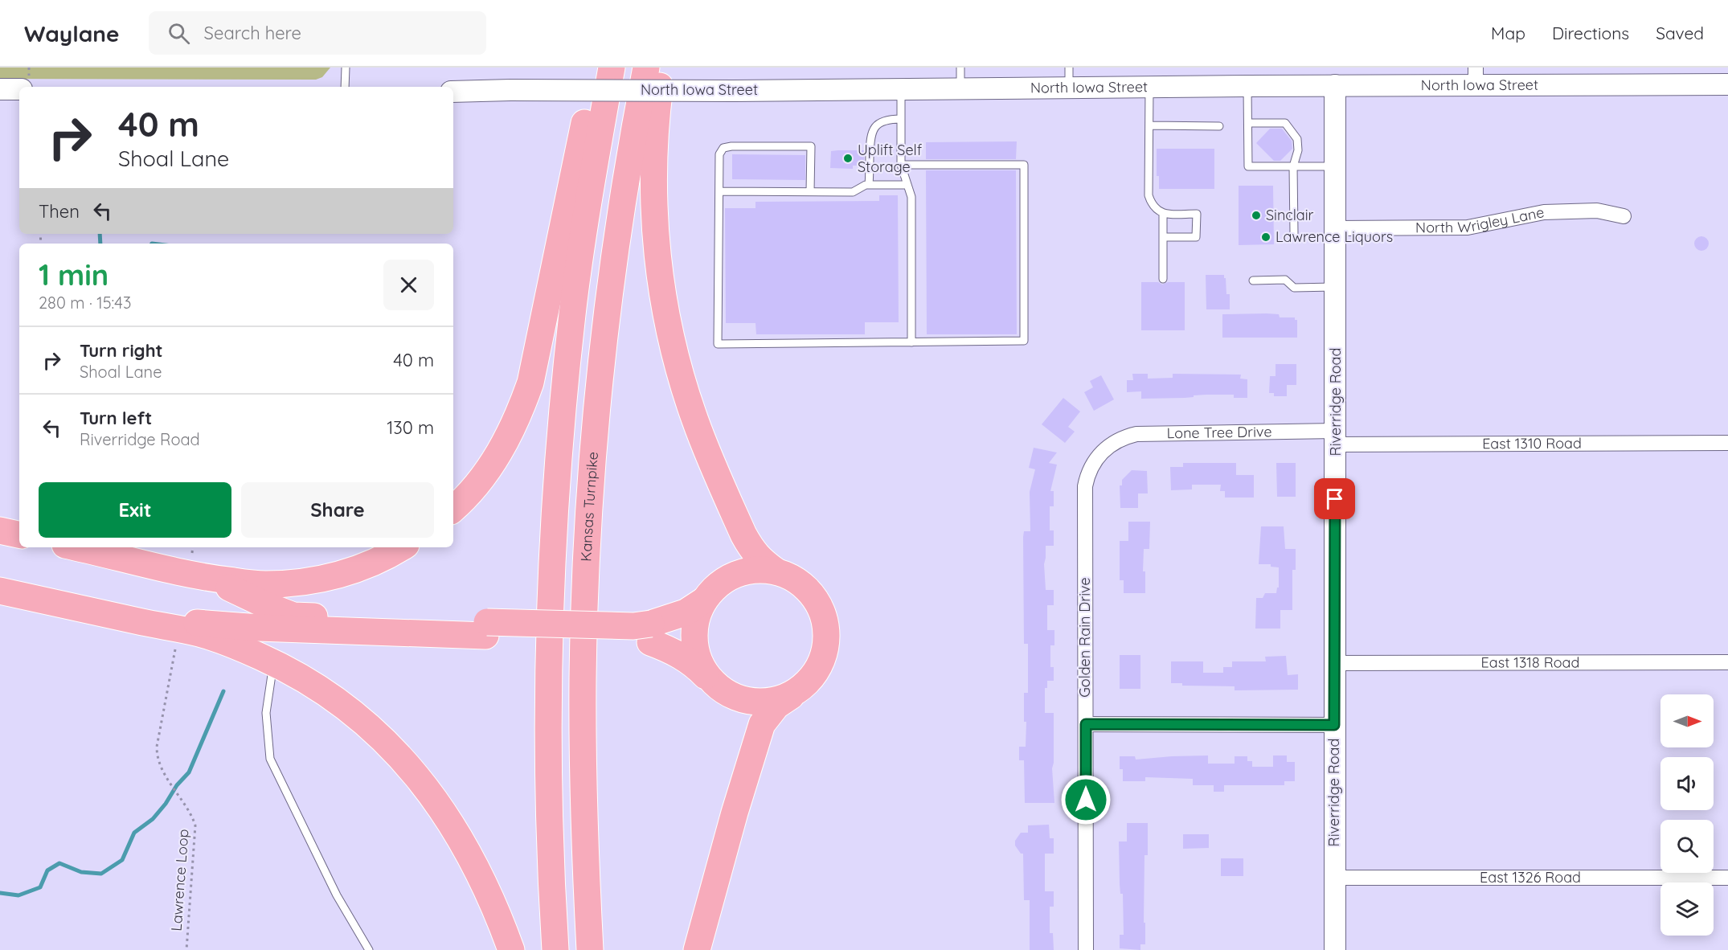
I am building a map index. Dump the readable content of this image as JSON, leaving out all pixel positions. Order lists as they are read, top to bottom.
{
  "streets": {
    "highway": ["Kansas Turnpike"],
    "main road": ["North Iowa Street", "Riverridge Road"],
    "street": [
      "North Wrigley Lane",
      "Lone Tree Drive",
      "East 1310 Road",
      "Golden Rain Drive",
      "East 1318 Road",
      "East 1326 Road"
    ],
    "path": ["Lawrence Loop"]
  },
  "crossings": [
    ["North Iowa Street", "Riverridge Road"],
    ["North Wrigley Lane", "Riverridge Road"],
    ["Riverridge Road", "Lone Tree Drive"],
    ["Riverridge Road", "East 1310 Road"],
    ["Riverridge Road", "East 1318 Road"],
    ["Riverridge Road", "East 1326 Road"],
    ["Lone Tree Drive", "East 1310 Road"],
    ["Lone Tree Drive", "Golden Rain Drive"]
  ],
  "places": ["Uplift Self Storage", "Sinclair", "Lawrence Liquors"],
  "north": "right",
  "page": {
    "header": "Waylane",
    "search": "Search here",
    "nav": ["Map", "Directions", "Saved"],
    "turn": ["40 m", "Shoal Lane"],
    "then": "Then",
    "heading": ["1 min", "280 m · 15:43"],
    "list": [
      {
        "name": "Turn right",
        "note": "Shoal Lane",
        "value": "40 m"
      },
      {
        "name": "Turn left",
        "note": "Riverridge Road",
        "value": "130 m"
      }
    ],
    "buttons": ["Exit", "Share"]
  }
}
